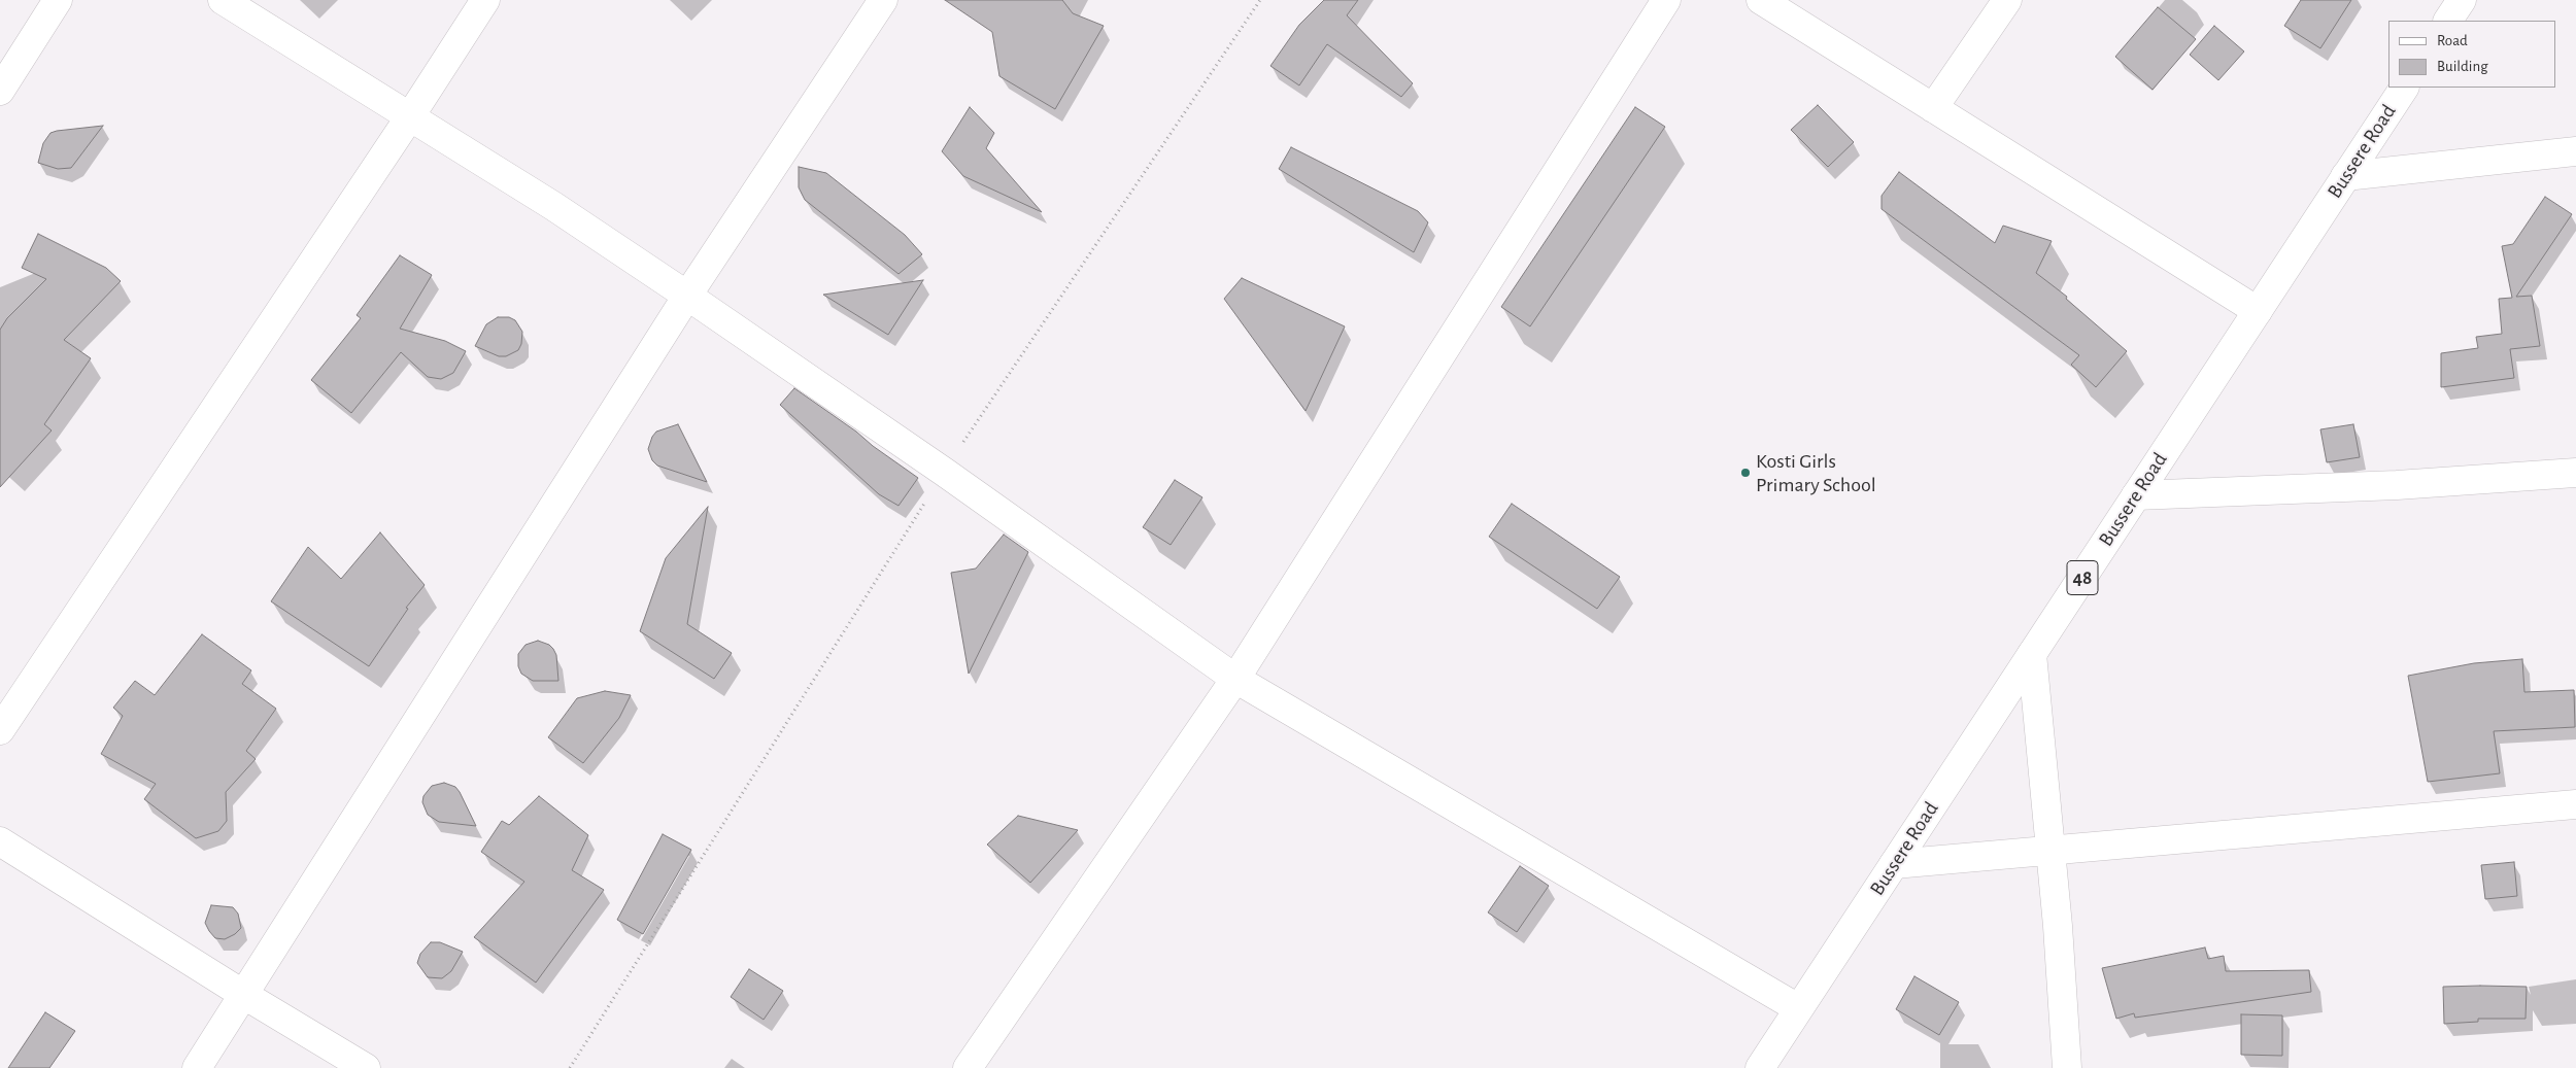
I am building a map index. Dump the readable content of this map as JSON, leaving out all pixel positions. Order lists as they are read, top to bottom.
{
  "streets": {
    "street": ["Bussere Road", "48"]
  },
  "places": ["Kosti Girls Primary School"],
  "legend": ["Road", "Building"]
}
